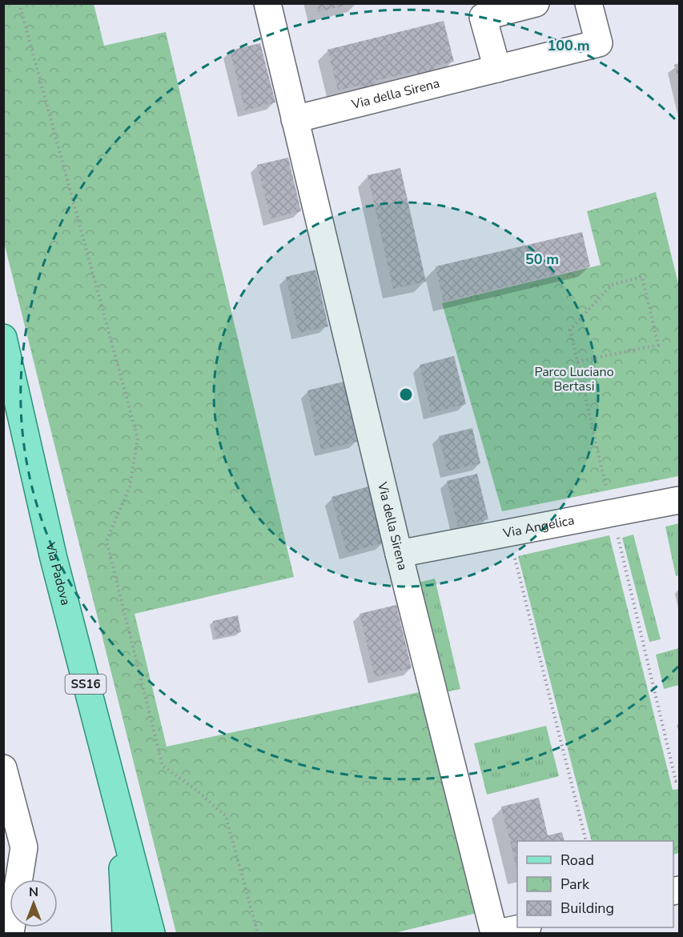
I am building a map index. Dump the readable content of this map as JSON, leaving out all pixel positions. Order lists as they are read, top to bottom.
{
  "streets": {
    "main road": ["Via Padova", "SS16"],
    "street": ["Via della Sirena", "Via Angelica"]
  },
  "crossings": [
    ["Via della Sirena", "Via Angelica"]
  ],
  "parks": ["Parco Luciano Bertasi"],
  "legend": ["Road", "Park", "Building"],
  "north": "top",
  "rings": ["100 m", "50 m"]
}
